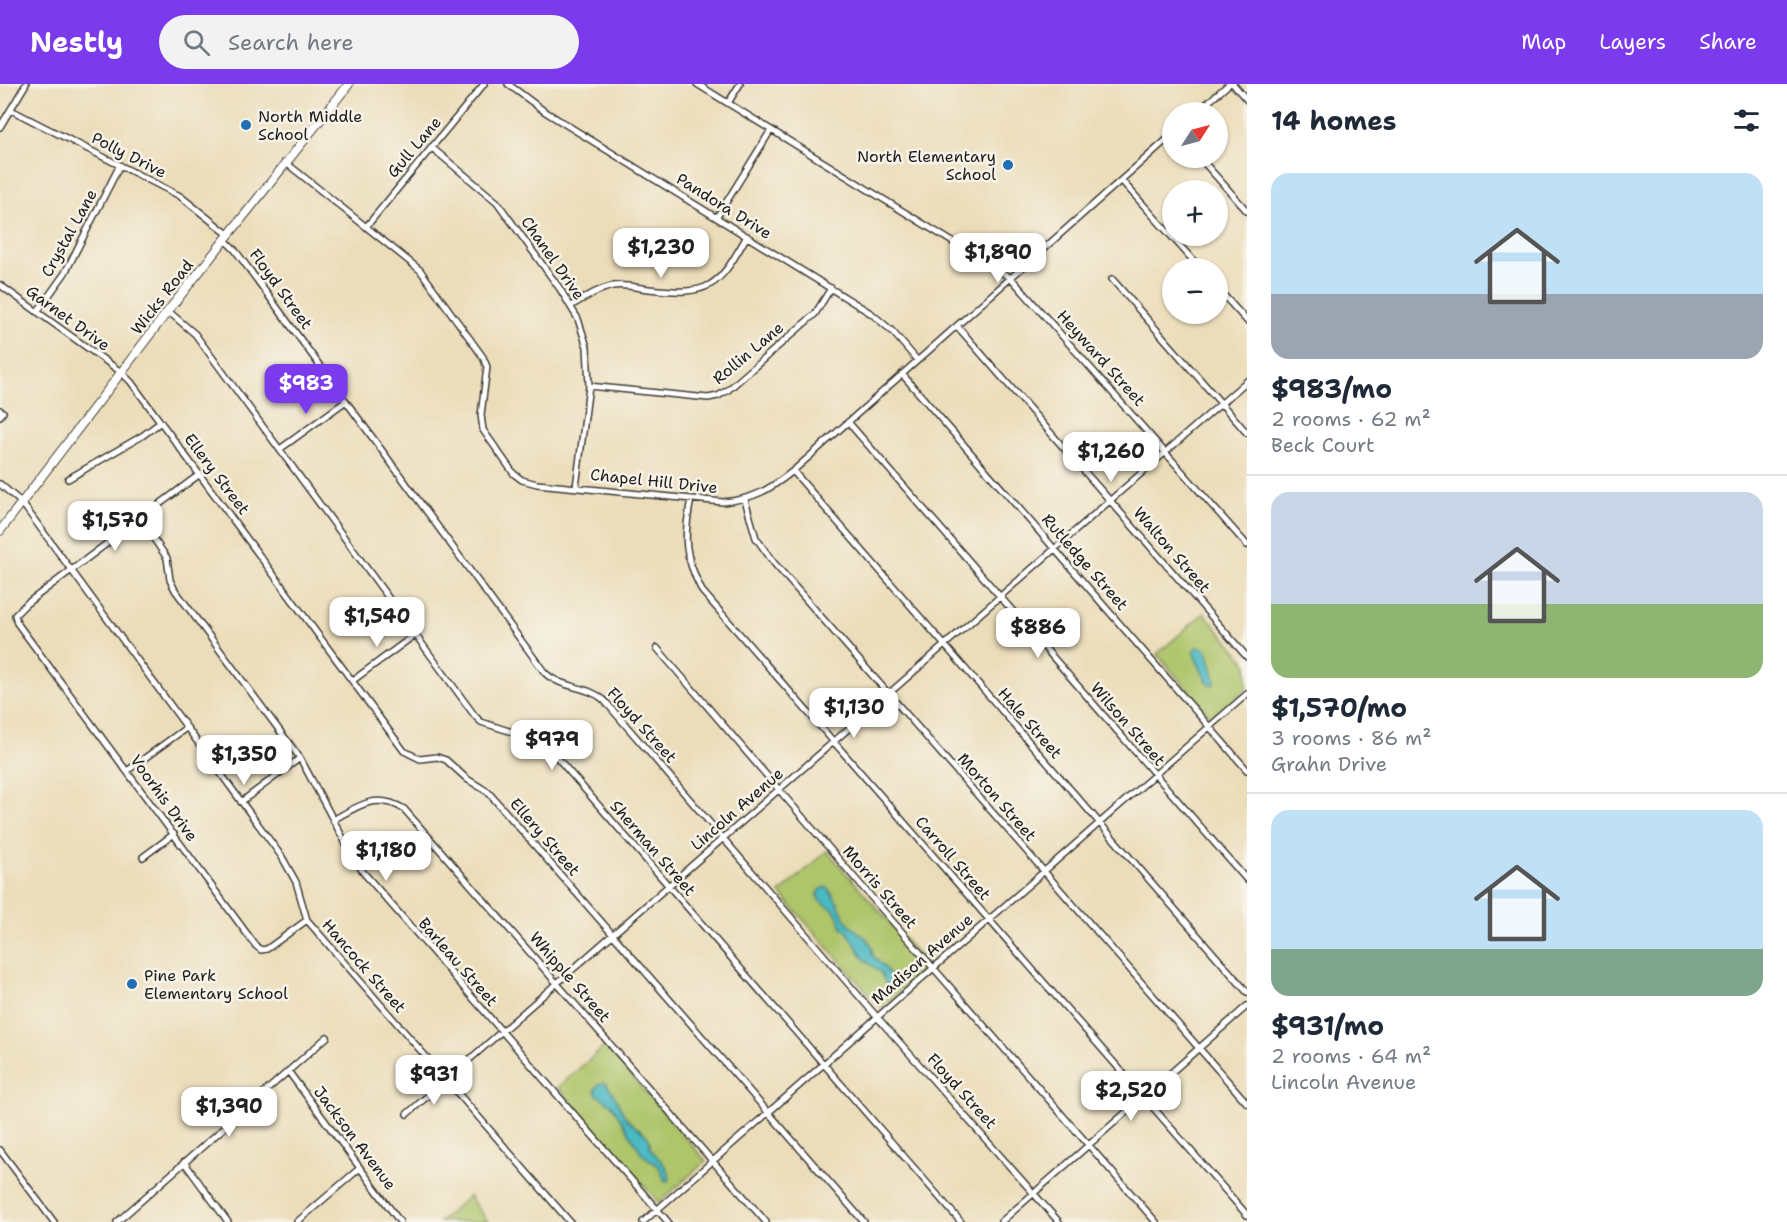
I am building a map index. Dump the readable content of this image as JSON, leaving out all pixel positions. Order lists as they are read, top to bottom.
{
  "streets": {
    "main road": ["Wicks Road"],
    "street": [
      "Gull Lane",
      "Polly Drive",
      "Pandora Drive",
      "Crystal Lane",
      "Chanel Drive",
      "Floyd Street",
      "Garnet Drive",
      "Rollin Lane",
      "Heyward Street",
      "Ellery Street",
      "Chapel Hill Drive",
      "Walton Street",
      "Rutledge Street",
      "Hale Street",
      "Wilson Street",
      "Morton Street",
      "Voorhis Drive",
      "Lincoln Avenue",
      "Sherman Street",
      "Carroll Street",
      "Morris Street",
      "Madison Avenue",
      "Barleau Street",
      "Hancock Street",
      "Whipple Street",
      "Jackson Avenue"
    ]
  },
  "crossings": [
    ["Gull Lane", "Chanel Drive"],
    ["Gull Lane", "Chapel Hill Drive"],
    ["Polly Drive", "Crystal Lane"],
    ["Polly Drive", "Floyd Street"],
    ["Polly Drive", "Wicks Road"],
    ["Pandora Drive", "Rollin Lane"],
    ["Pandora Drive", "Chapel Hill Drive"],
    ["Crystal Lane", "Garnet Drive"],
    ["Chanel Drive", "Rollin Lane"],
    ["Chanel Drive", "Chapel Hill Drive"],
    ["Floyd Street", "Wicks Road"],
    ["Floyd Street", "Lincoln Avenue"],
    ["Floyd Street", "Madison Avenue"],
    ["Wicks Road", "Garnet Drive"],
    ["Wicks Road", "Ellery Street"],
    ["Wicks Road", "Chapel Hill Drive"],
    ["Wicks Road", "Sherman Street"],
    ["Wicks Road", "Hancock Street"],
    ["Garnet Drive", "Ellery Street"],
    ["Heyward Street", "Chapel Hill Drive"],
    ["Heyward Street", "Lincoln Avenue"],
    ["Ellery Street", "Lincoln Avenue"],
    ["Ellery Street", "Madison Avenue"],
    ["Chapel Hill Drive", "Walton Street"],
    ["Chapel Hill Drive", "Rutledge Street"],
    ["Chapel Hill Drive", "Hale Street"],
    ["Chapel Hill Drive", "Wilson Street"],
    ["Chapel Hill Drive", "Morton Street"],
    ["Chapel Hill Drive", "Carroll Street"],
    ["Walton Street", "Lincoln Avenue"],
    ["Rutledge Street", "Lincoln Avenue"],
    ["Rutledge Street", "Madison Avenue"],
    ["Hale Street", "Lincoln Avenue"],
    ["Hale Street", "Madison Avenue"],
    ["Wilson Street", "Lincoln Avenue"],
    ["Wilson Street", "Madison Avenue"],
    ["Morton Street", "Lincoln Avenue"],
    ["Morton Street", "Madison Avenue"],
    ["Voorhis Drive", "Hancock Street"],
    ["Lincoln Avenue", "Sherman Street"],
    ["Lincoln Avenue", "Carroll Street"],
    ["Lincoln Avenue", "Morris Street"],
    ["Lincoln Avenue", "Barleau Street"],
    ["Lincoln Avenue", "Hancock Street"],
    ["Lincoln Avenue", "Whipple Street"],
    ["Sherman Street", "Madison Avenue"],
    ["Carroll Street", "Madison Avenue"],
    ["Morris Street", "Madison Avenue"],
    ["Madison Avenue", "Barleau Street"],
    ["Madison Avenue", "Whipple Street"],
    ["Barleau Street", "Whipple Street"]
  ],
  "places": ["North Middle School", "North Elementary School", "Pine Park Elementary School"],
  "north": "top right",
  "page": {
    "header": "Nestly",
    "search": "Search here",
    "nav": ["Map", "Layers", "Share"],
    "heading": "14 homes",
    "map_buttons": ["+", "−"],
    "list": [
      {
        "name": "$983/mo",
        "note": "2 rooms · 62 m² · Beck Court"
      },
      {
        "name": "$1,570/mo",
        "note": "3 rooms · 86 m² · Grahn Drive"
      },
      {
        "name": "$931/mo",
        "note": "2 rooms · 64 m² · Lincoln Avenue"
      }
    ],
    "price": [
      "$1,230",
      "$1,890",
      "$983",
      "$1,260",
      "$1,570",
      "$1,540",
      "$886",
      "$1,130",
      "$979",
      "$1,350",
      "$1,180",
      "$931",
      "$2,520",
      "$1,390"
    ]
  }
}
